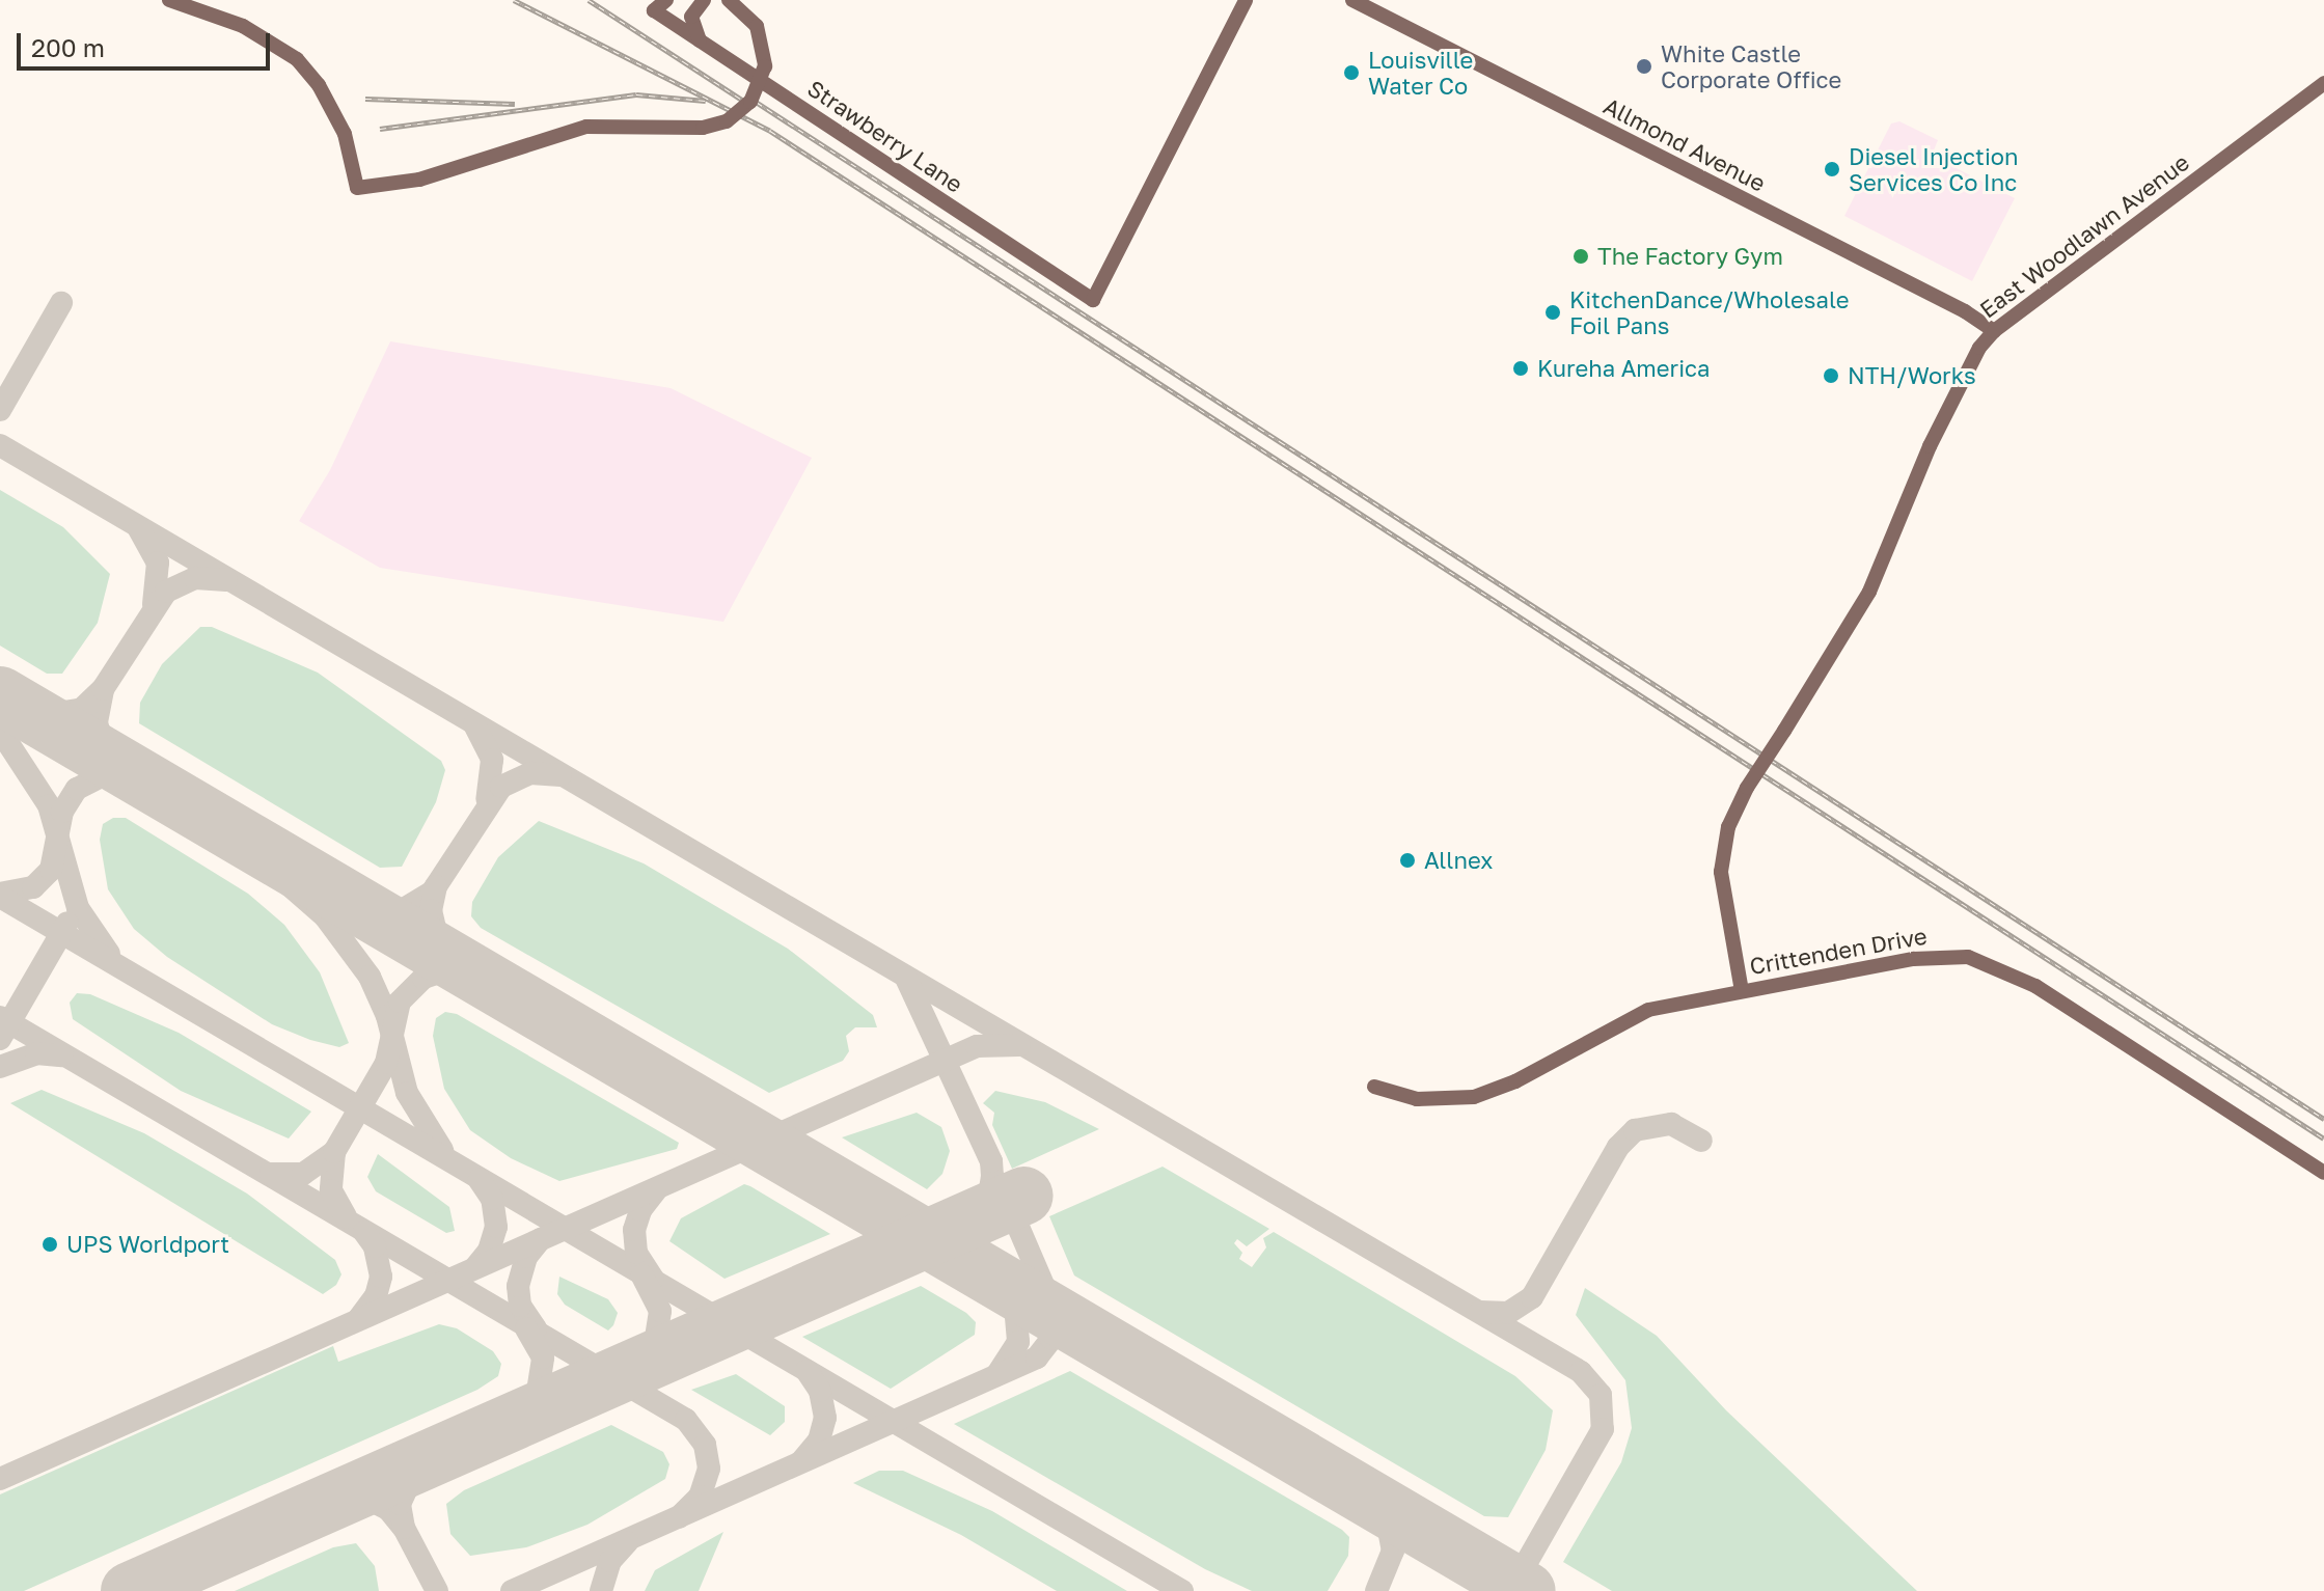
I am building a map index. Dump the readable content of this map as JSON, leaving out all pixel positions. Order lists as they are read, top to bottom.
{
  "streets": {
    "street": [
      "Strawberry Lane",
      "Allmond Avenue",
      "East Woodlawn Avenue",
      "Crittenden Drive"
    ]
  },
  "crossings": [
    ["Allmond Avenue", "East Woodlawn Avenue"],
    ["East Woodlawn Avenue", "Crittenden Drive"]
  ],
  "places": [
    "White Castle Corporate Office",
    "Louisville Water Co",
    "Diesel Injection Services Co Inc",
    "The Factory Gym",
    "KitchenDance/Wholesale Foil Pans",
    "Kureha America",
    "NTH/Works",
    "Allnex",
    "UPS Worldport"
  ],
  "scale_bar": "200 m"
}
